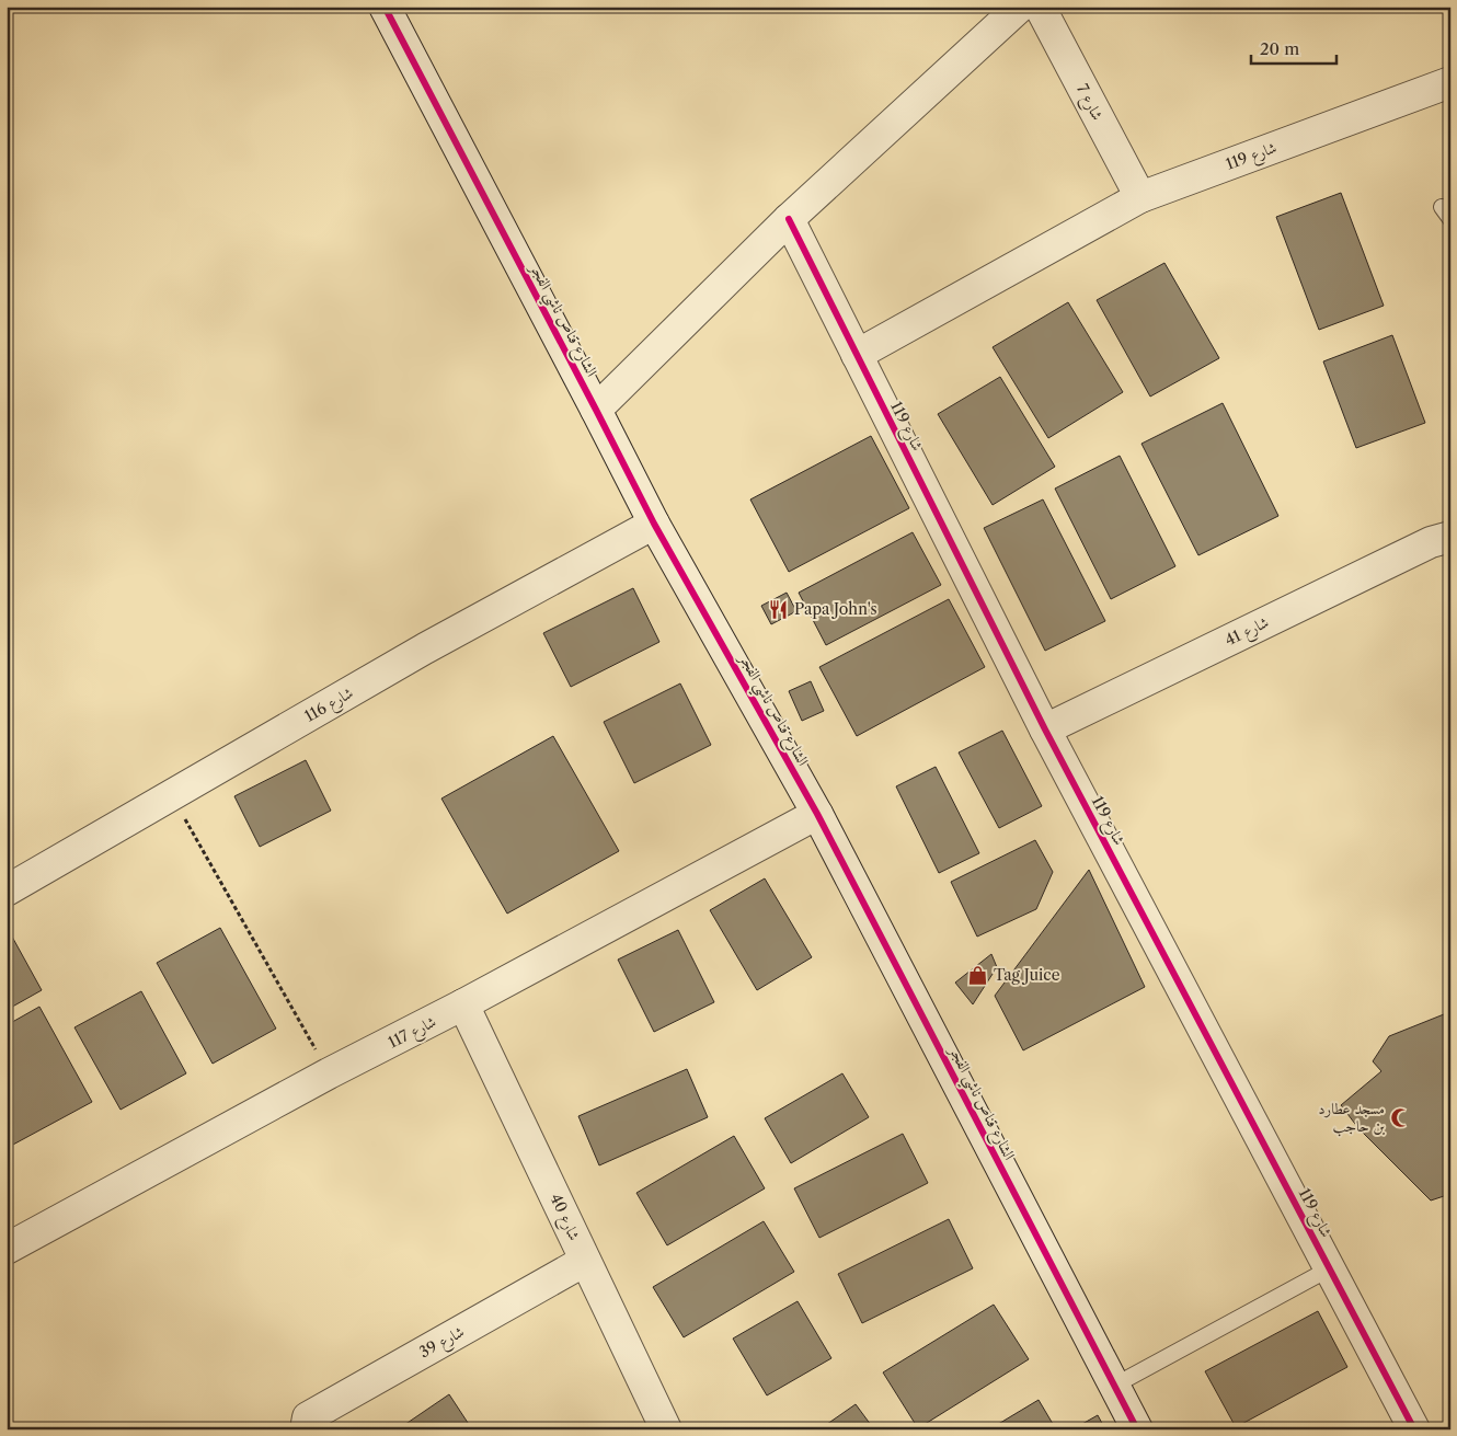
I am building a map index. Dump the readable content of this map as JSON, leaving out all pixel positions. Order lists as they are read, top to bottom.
{
  "streets": {
    "street": [
      "شارع 7",
      "شارع 119",
      "الشارع قناص ناشي الفجر",
      "شارع 41",
      "شارع 116",
      "شارع 117",
      "شارع 40",
      "شارع 39"
    ]
  },
  "crossings": [
    ["شارع 7", "شارع 119"],
    ["شارع 119", "شارع 41"],
    ["الشارع قناص ناشي الفجر", "شارع 116"],
    ["الشارع قناص ناشي الفجر", "شارع 117"],
    ["شارع 117", "شارع 40"],
    ["شارع 40", "شارع 39"]
  ],
  "places": {
    "restaurant": ["Papa John's"],
    "shop": ["Tag Juice"],
    "mosque": ["مسجد عطارد بن حاجب"]
  },
  "scale_bar": "20 m"
}
